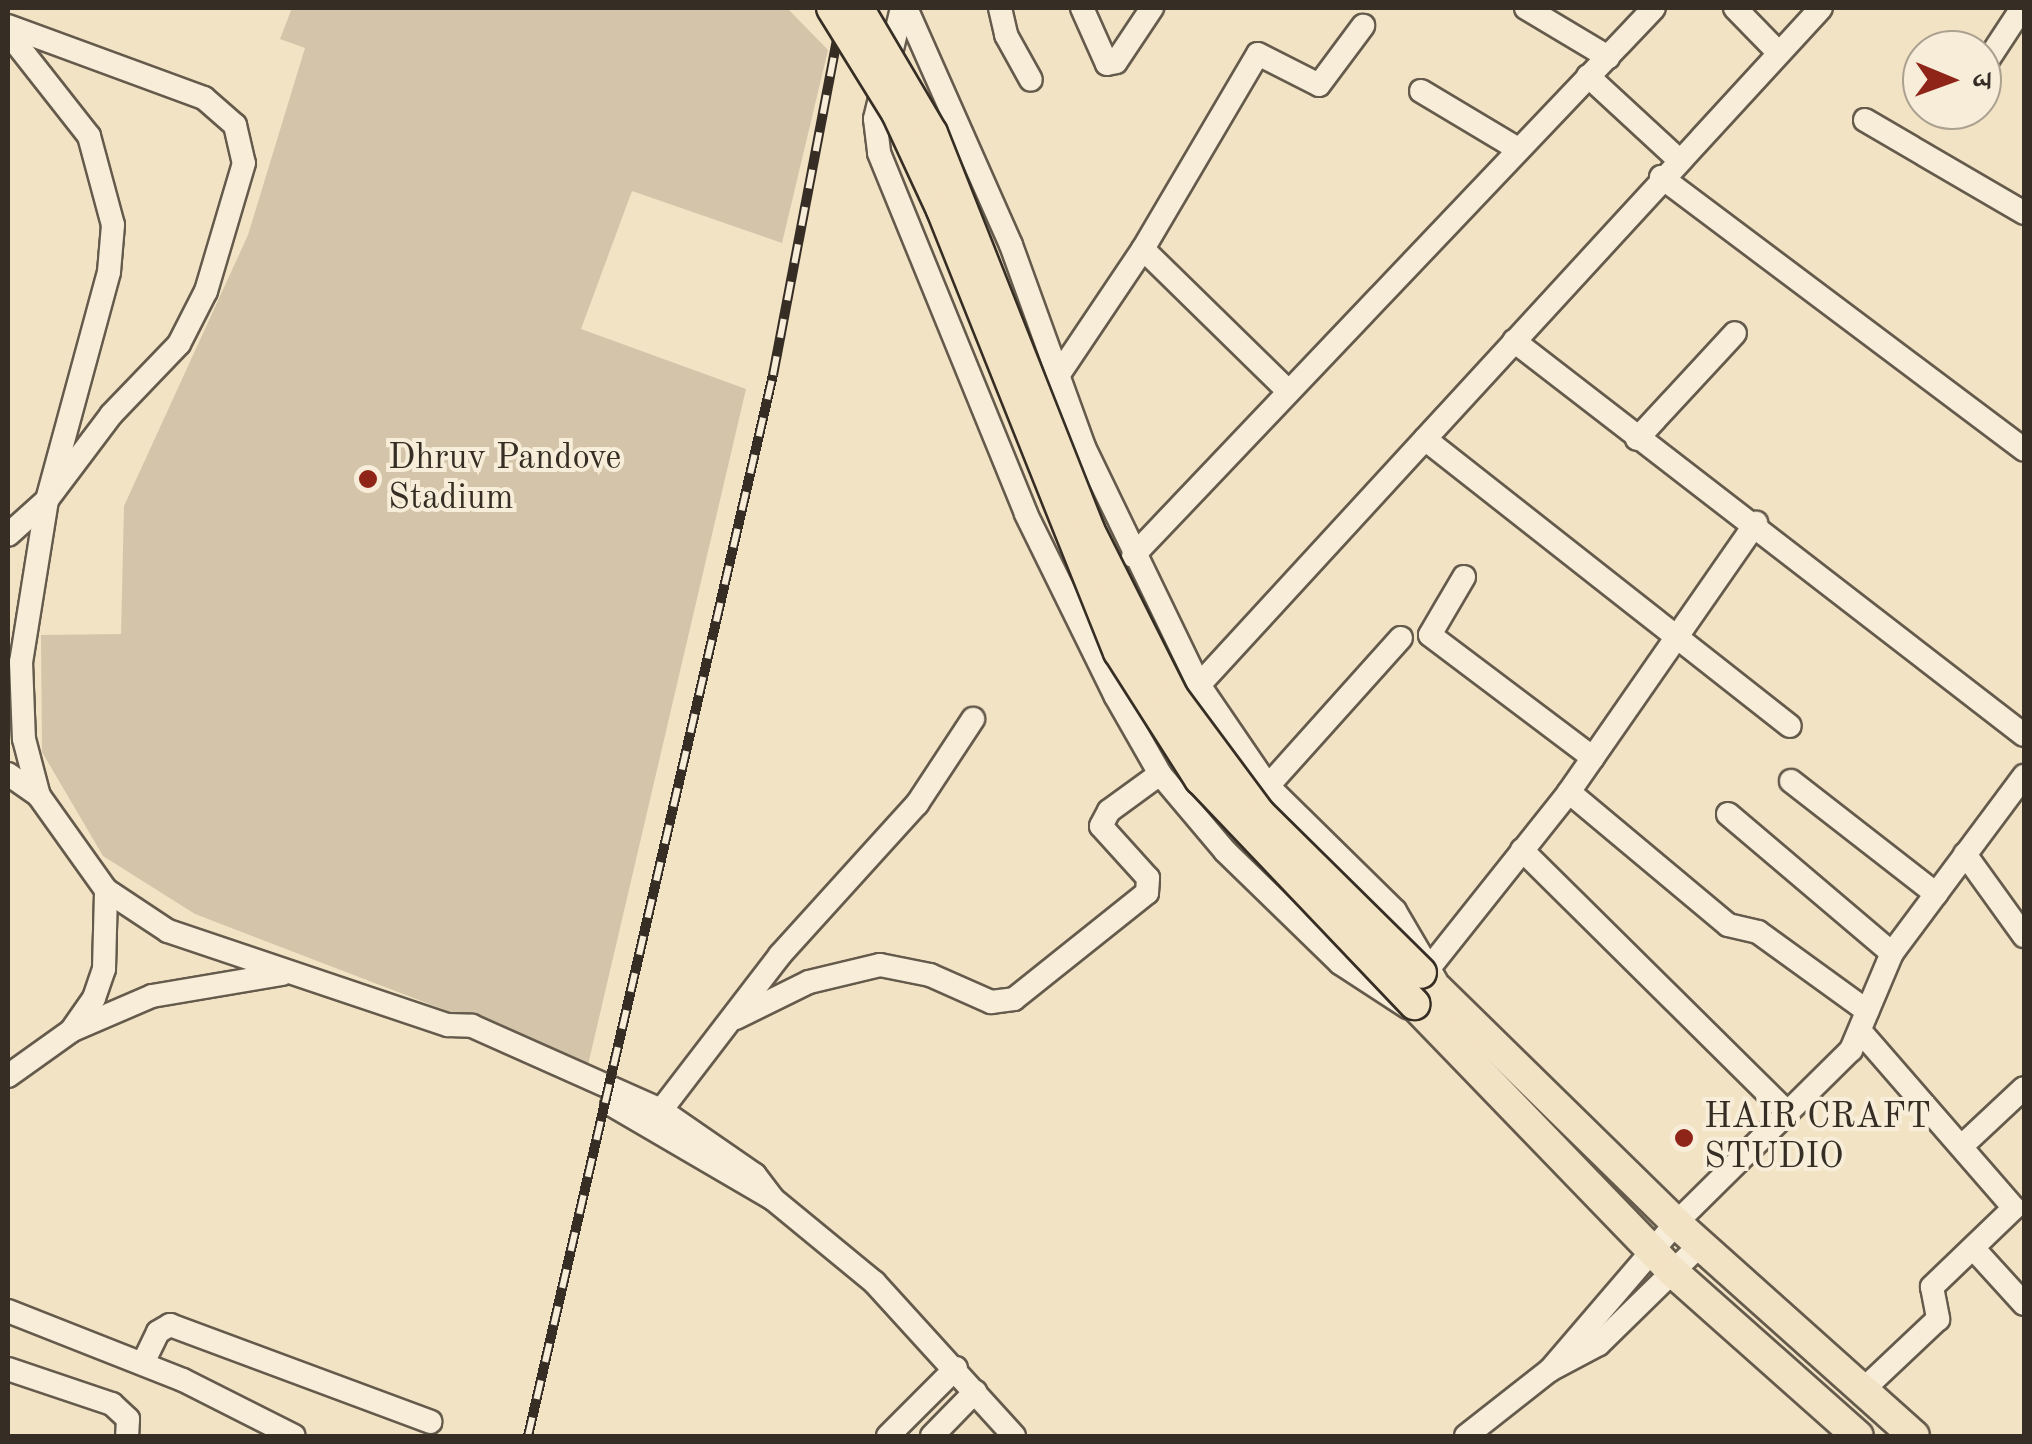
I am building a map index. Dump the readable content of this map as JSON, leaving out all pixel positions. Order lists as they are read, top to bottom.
{
  "places": ["Dhruv Pandove Stadium", "HAIR CRAFT STUDIO"],
  "north": "right"
}
